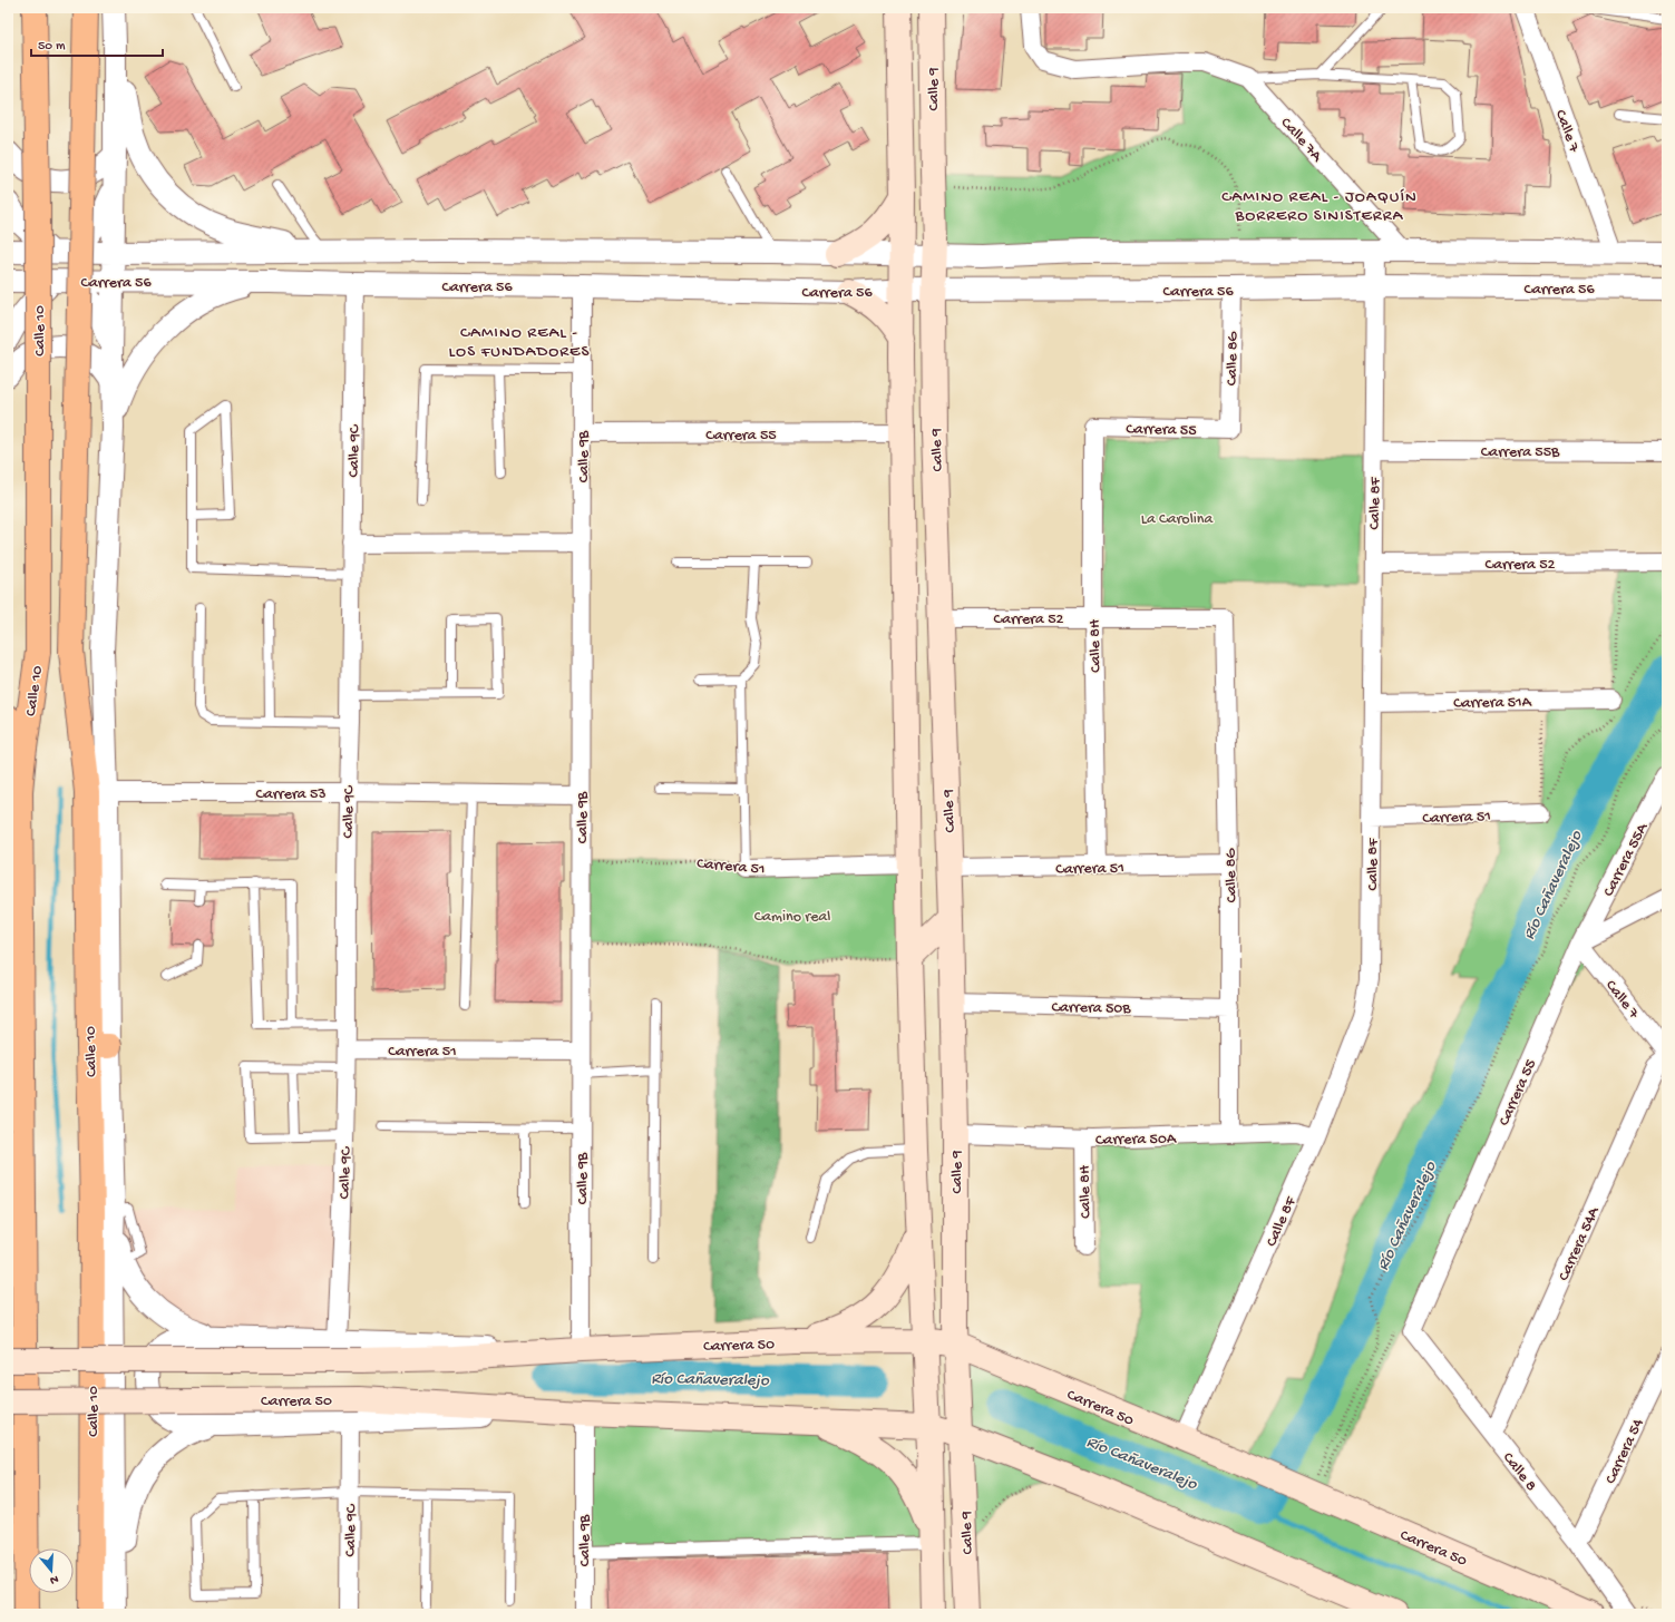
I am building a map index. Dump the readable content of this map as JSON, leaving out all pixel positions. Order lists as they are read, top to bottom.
{
  "streets": {
    "main road": ["Calle 9", "Calle 10", "Carrera 50"],
    "street": [
      "Calle 7",
      "Calle 7A",
      "Carrera 56",
      "Calle 8G",
      "Carrera 55",
      "Carrera 55B",
      "Calle 9C",
      "Calle 9B",
      "Calle 8F",
      "Carrera 52",
      "Calle 8H",
      "Carrera 51A",
      "Carrera 53",
      "Carrera 51",
      "Carrera 55A",
      "Carrera 50B",
      "Carrera 50A",
      "Carrera 54A",
      "Carrera 54",
      "Calle 8"
    ]
  },
  "crossings": [
    ["Calle 9", "Carrera 56"],
    ["Calle 9", "Carrera 55"],
    ["Calle 9", "Carrera 52"],
    ["Calle 9", "Carrera 51"],
    ["Calle 9", "Carrera 50B"],
    ["Calle 9", "Carrera 50A"],
    ["Calle 9", "Carrera 50"],
    ["Calle 7", "Carrera 56"],
    ["Calle 7", "Carrera 55"],
    ["Calle 7", "Carrera 55A"],
    ["Calle 7", "Carrera 54A"],
    ["Calle 7A", "Carrera 56"],
    ["Carrera 56", "Calle 10"],
    ["Carrera 56", "Calle 8G"],
    ["Carrera 56", "Calle 9C"],
    ["Carrera 56", "Calle 9B"],
    ["Carrera 56", "Calle 8F"],
    ["Calle 10", "Carrera 53"],
    ["Calle 8G", "Carrera 55"],
    ["Calle 8G", "Carrera 52"],
    ["Calle 8G", "Carrera 51"],
    ["Calle 8G", "Carrera 50B"],
    ["Calle 8G", "Carrera 50A"],
    ["Carrera 55", "Calle 9B"],
    ["Carrera 55", "Calle 8H"],
    ["Carrera 55", "Carrera 55A"],
    ["Carrera 55", "Calle 8"],
    ["Carrera 55B", "Calle 8F"],
    ["Calle 9C", "Carrera 53"],
    ["Calle 9C", "Carrera 51"],
    ["Calle 9C", "Carrera 50"],
    ["Calle 9B", "Carrera 53"],
    ["Calle 9B", "Carrera 51"],
    ["Calle 9B", "Carrera 50"],
    ["Calle 8F", "Carrera 52"],
    ["Calle 8F", "Carrera 51A"],
    ["Calle 8F", "Carrera 51"],
    ["Calle 8F", "Carrera 50A"],
    ["Calle 8F", "Carrera 50"],
    ["Carrera 52", "Calle 8H"],
    ["Calle 8H", "Carrera 51"],
    ["Calle 8H", "Carrera 50A"],
    ["Carrera 54A", "Calle 8"],
    ["Carrera 54", "Calle 8"]
  ],
  "districts": ["CAMINO REAL - JOAQUÍN BORRERO SINISTERRA", "CAMINO REAL - LOS FUNDADORES"],
  "water": ["Río Cañaveralejo"],
  "parks": ["La Carolina", "Camino real"],
  "scale_bar": "50 m",
  "north": "bottom"
}
